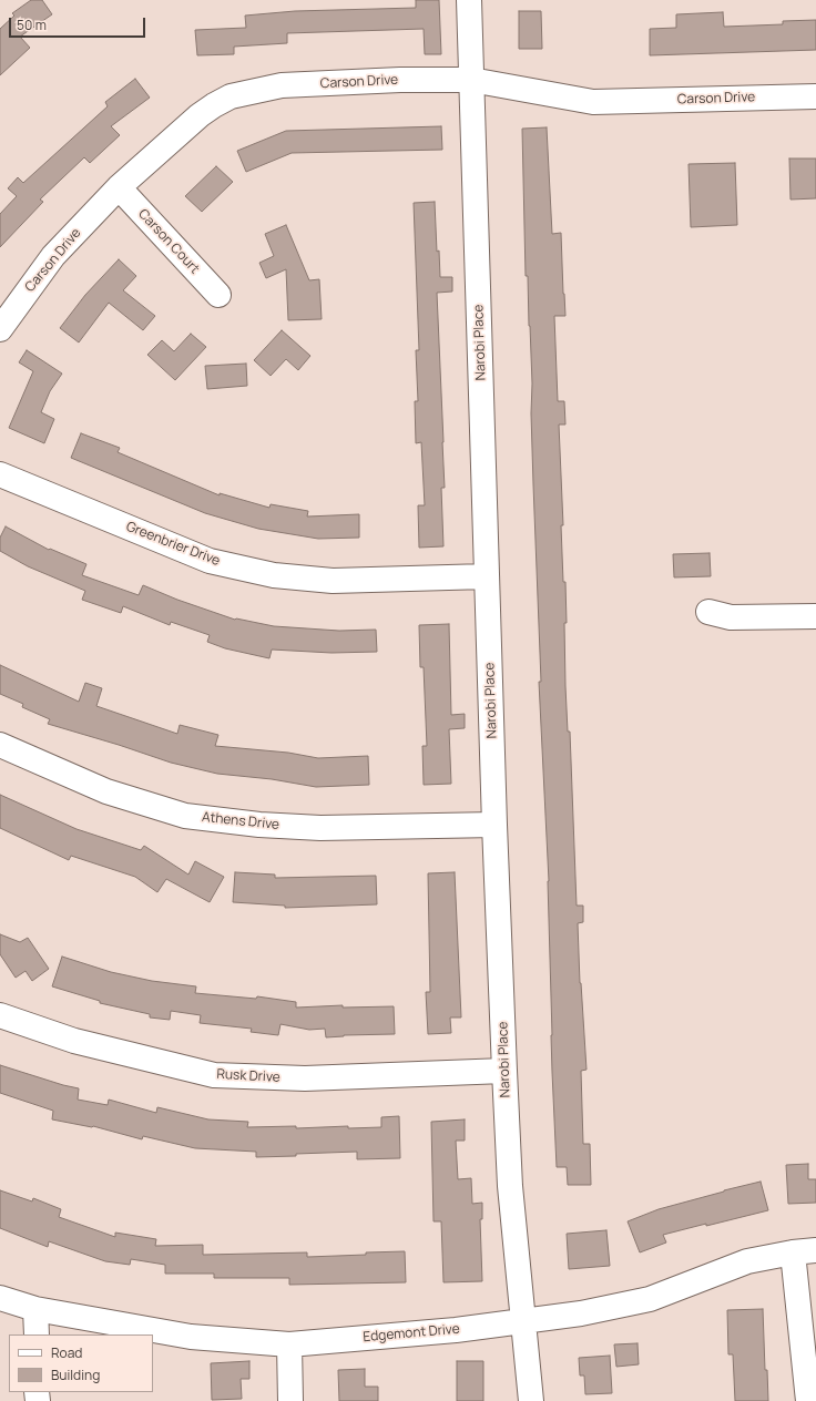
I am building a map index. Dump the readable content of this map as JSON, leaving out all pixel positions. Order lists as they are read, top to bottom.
{
  "streets": {
    "street": [
      "Carson Drive",
      "Carson Court",
      "Narobi Place",
      "Greenbrier Drive",
      "Athens Drive",
      "Rusk Drive",
      "Edgemont Drive"
    ]
  },
  "crossings": [
    ["Carson Drive", "Carson Court"],
    ["Carson Drive", "Narobi Place"],
    ["Narobi Place", "Greenbrier Drive"],
    ["Narobi Place", "Athens Drive"],
    ["Narobi Place", "Rusk Drive"],
    ["Narobi Place", "Edgemont Drive"]
  ],
  "legend": ["Road", "Building"],
  "scale_bar": "50 m"
}
